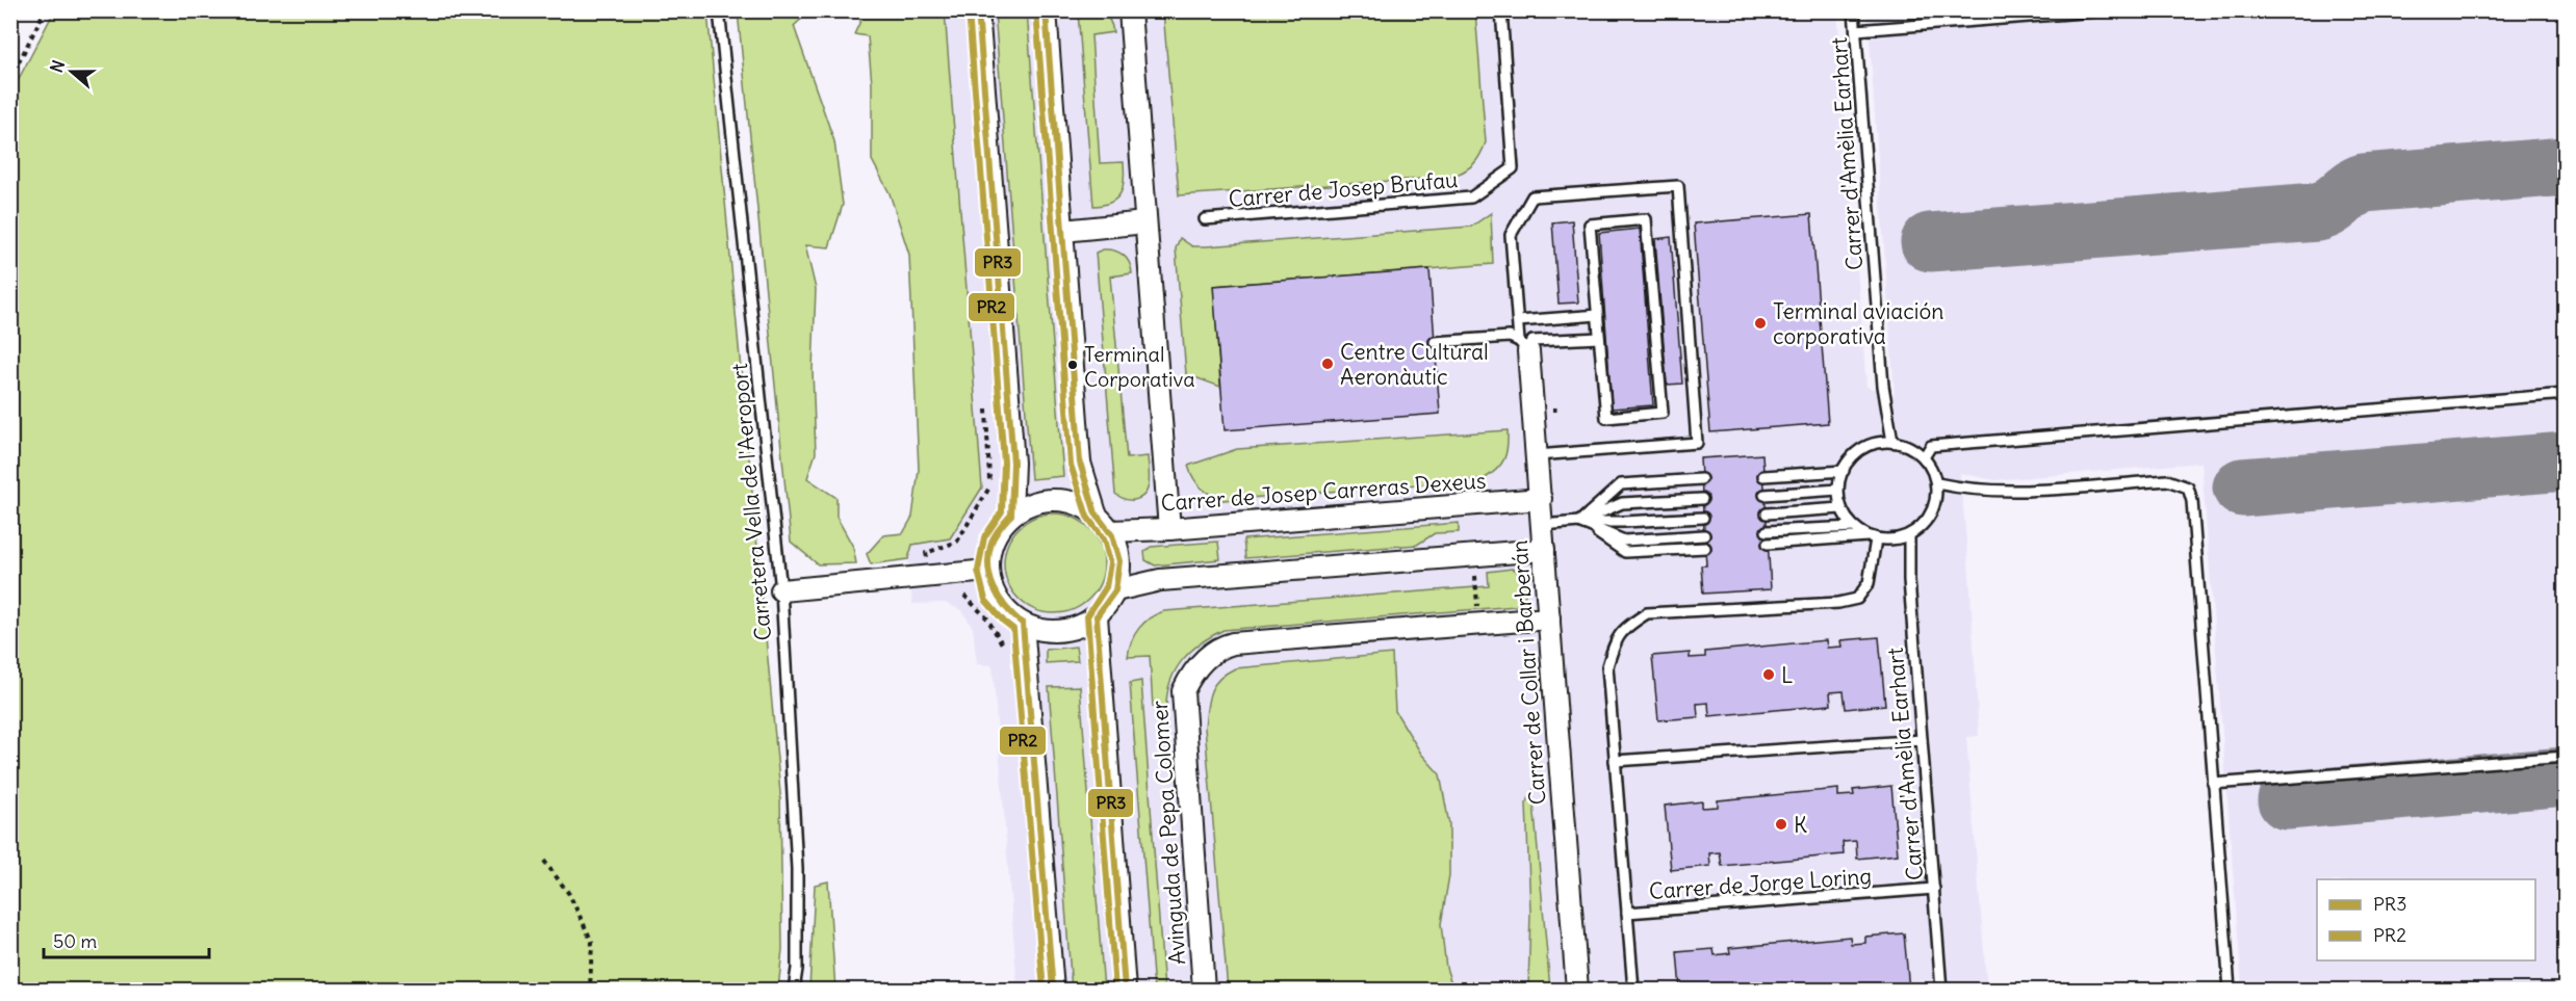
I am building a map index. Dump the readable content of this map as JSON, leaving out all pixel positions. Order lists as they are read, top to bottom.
{
  "streets": {
    "street": ["Carrer de Josep Carreras Dexeus", "Carrer de Collar i Barberán", "Avinguda de Pepa Colomer"],
    "lane": [
      "Carrer d'Amèlia Earhart",
      "Carrer de Josep Brufau",
      "Carretera Vella de l'Aeroport",
      "Carrer de Jorge Loring"
    ]
  },
  "crossings": [
    ["Carrer d'Amèlia Earhart", "Carrer de Jorge Loring"],
    ["Carrer de Josep Carreras Dexeus", "Carrer de Collar i Barberán"],
    ["Carrer de Collar i Barberán", "Avinguda de Pepa Colomer"]
  ],
  "places": [
    "Terminal aviación corporativa",
    "Centre Cultural Aeronàutic",
    "Terminal Corporativa",
    "L",
    "K"
  ],
  "lines": ["transit line PR3", "transit line PR2"],
  "legend": ["PR3", "PR2"],
  "scale_bar": "50 m",
  "north": "left"
}
